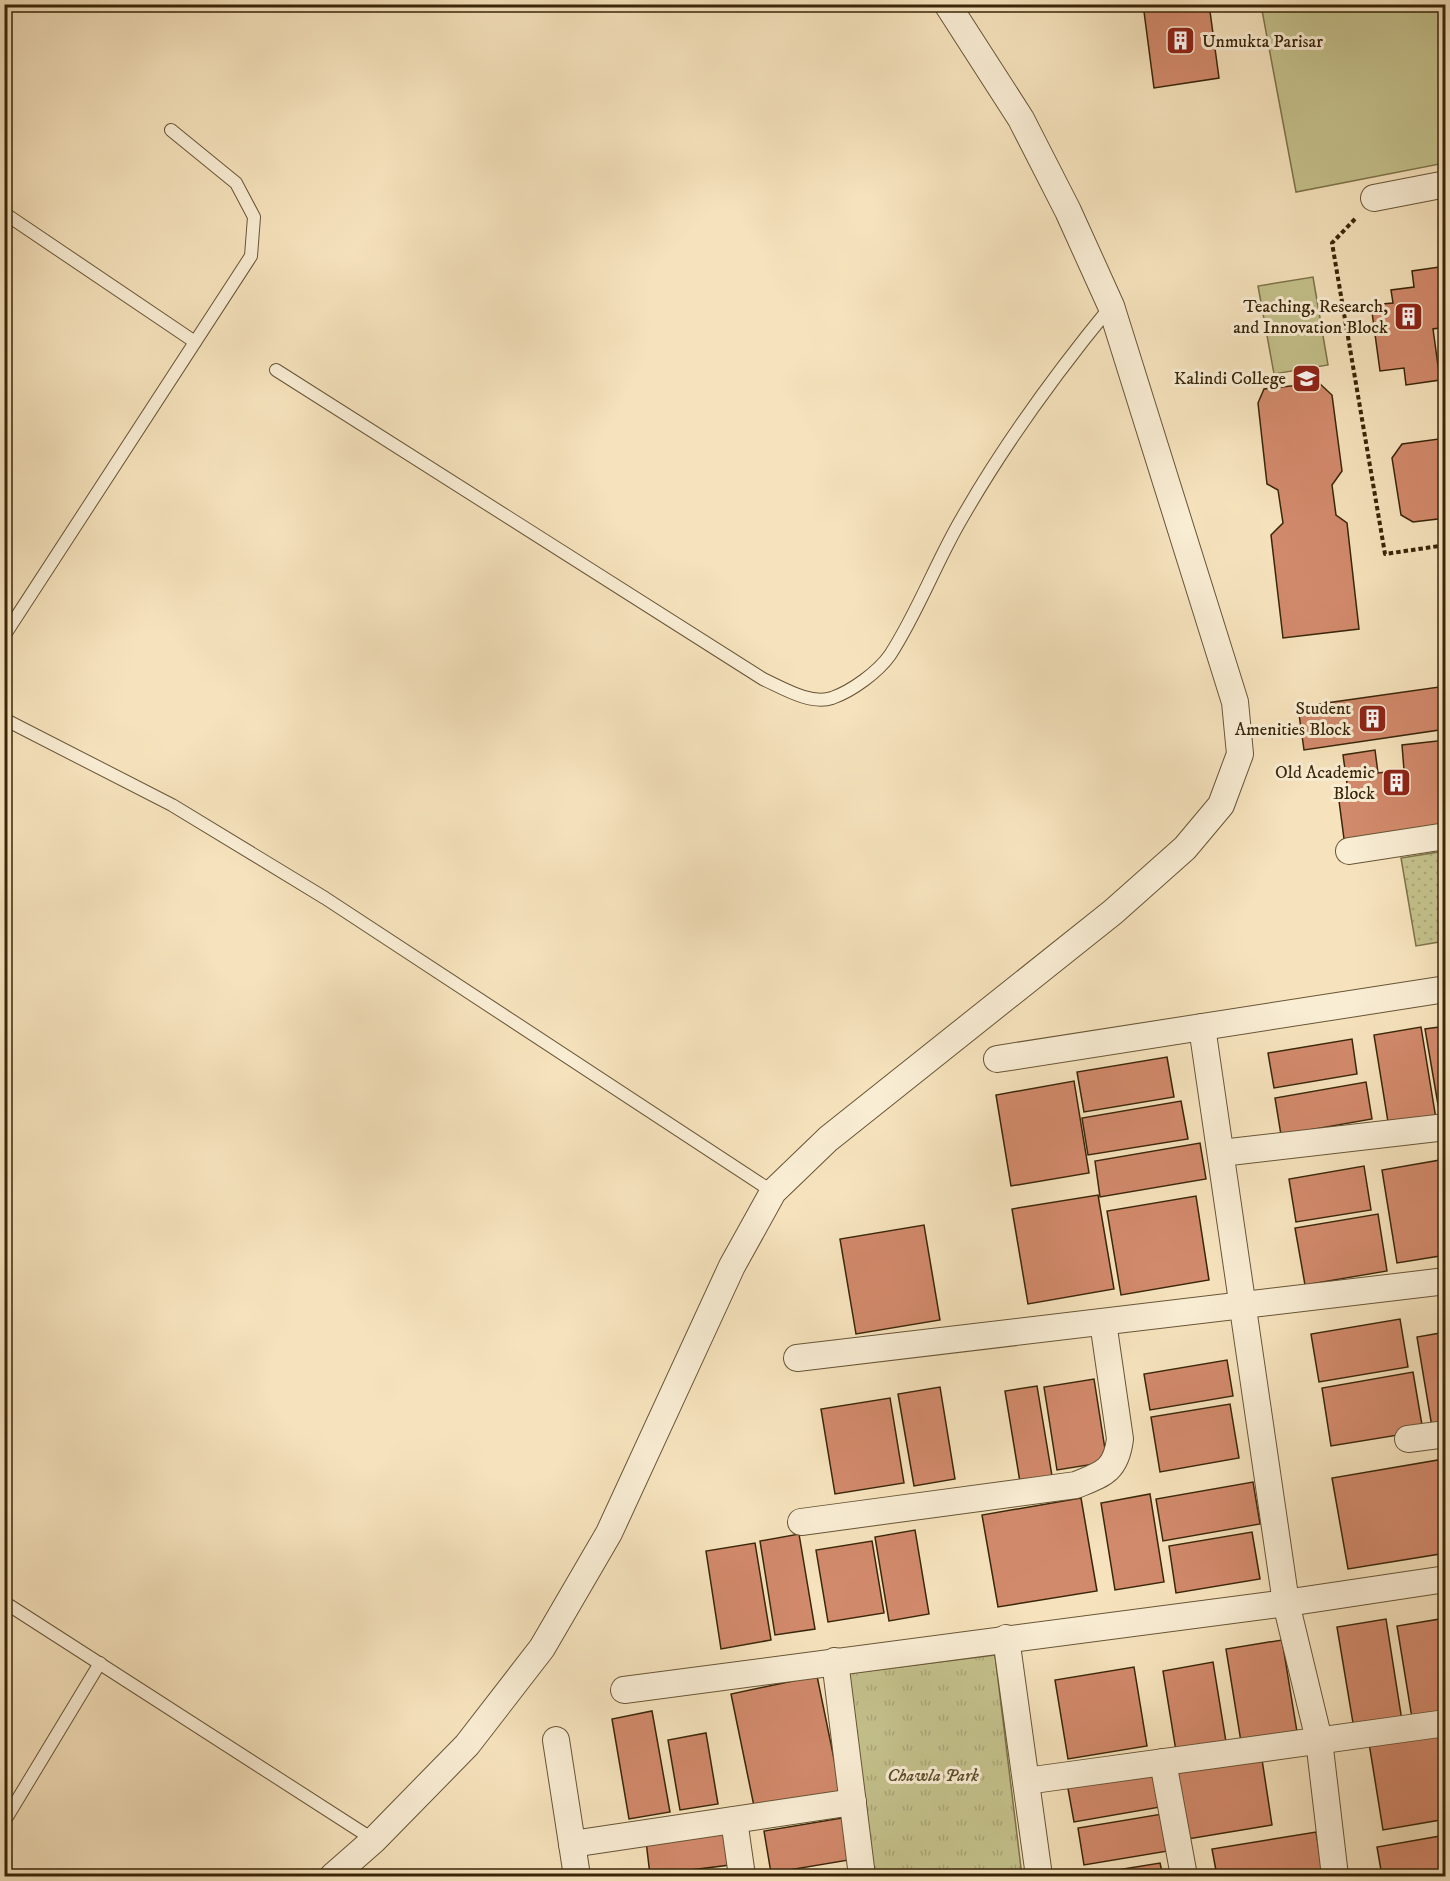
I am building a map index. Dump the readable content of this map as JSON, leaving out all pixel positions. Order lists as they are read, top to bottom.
{
  "parks": ["Chawla Park"],
  "places": {
    "building": [
      "Unmukta Parisar",
      "Teaching, Research, and Innovation Block",
      "Student Amenities Block",
      "Old Academic Block"
    ],
    "school or university": ["Kalindi College"]
  }
}
